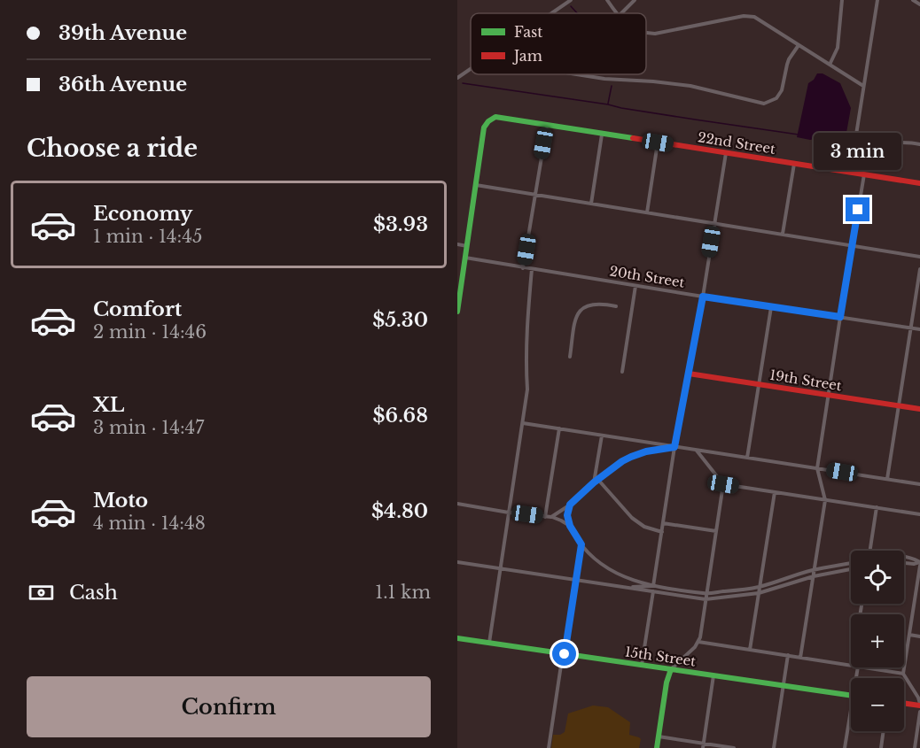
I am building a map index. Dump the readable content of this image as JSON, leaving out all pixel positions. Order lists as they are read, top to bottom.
{
  "streets": {
    "street": [
      "22nd Street",
      "20th Street",
      "19th Street",
      "15th Street"
    ]
  },
  "legend": ["Fast", "Jam"],
  "page": {
    "banner": ["39th Avenue", "36th Avenue"],
    "heading": "Choose a ride",
    "bubble": "3 min",
    "list": [
      {
        "name": "Economy",
        "note": "1 min · 14:45",
        "value": "$3.93"
      },
      {
        "name": "Comfort",
        "note": "2 min · 14:46",
        "value": "$5.30"
      },
      {
        "name": "XL",
        "note": "3 min · 14:47",
        "value": "$6.68"
      },
      {
        "name": "Moto",
        "note": "4 min · 14:48",
        "value": "$4.80"
      }
    ],
    "map_buttons": ["+", "−"],
    "pay": ["Cash", "1.1 km"],
    "buttons": "Confirm"
  }
}
